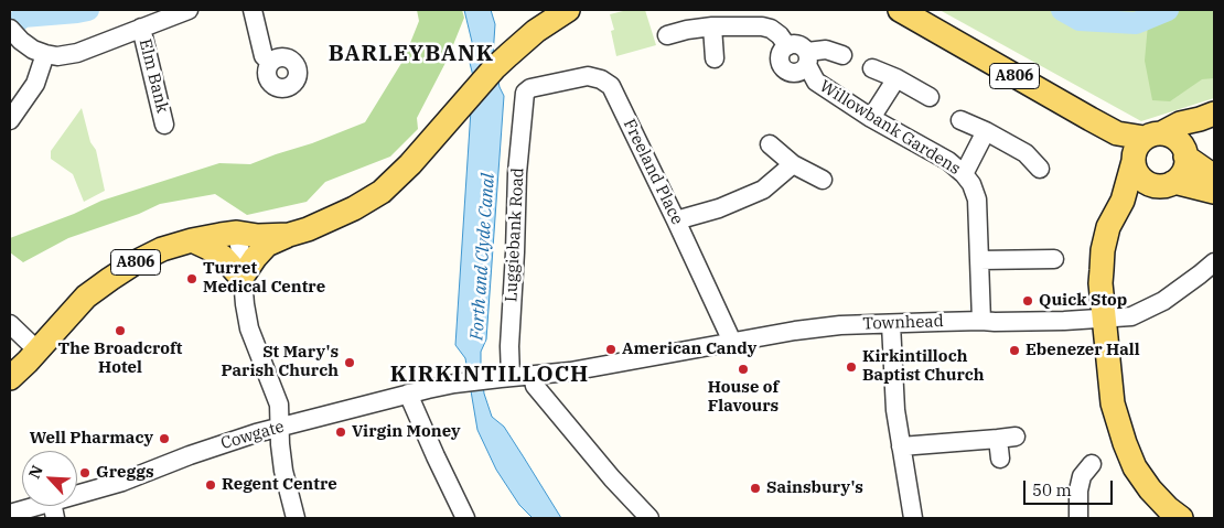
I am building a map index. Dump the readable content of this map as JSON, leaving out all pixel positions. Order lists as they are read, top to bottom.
{
  "streets": {
    "main road": ["A806"],
    "street": [
      "Elm Bank",
      "Willowbank Gardens",
      "Freeland Place",
      "Luggiebank Road",
      "Townhead",
      "Cowgate"
    ]
  },
  "crossings": [
    ["Willowbank Gardens", "Townhead"],
    ["Freeland Place", "Luggiebank Road"],
    ["Freeland Place", "Townhead"],
    ["Luggiebank Road", "Townhead"],
    ["Luggiebank Road", "Cowgate"],
    ["Townhead", "Cowgate"]
  ],
  "districts": ["BARLEYBANK", "KIRKINTILLOCH"],
  "water": ["Forth and Clyde Canal"],
  "places": [
    "Turret Medical Centre",
    "Quick Stop",
    "The Broadcroft Hotel",
    "American Candy",
    "Ebenezer Hall",
    "St Mary's Parish Church",
    "Kirkintilloch Baptist Church",
    "House of Flavours",
    "Virgin Money",
    "Well Pharmacy",
    "Greggs",
    "Regent Centre",
    "Sainsbury's"
  ],
  "scale_bar": "50 m",
  "north": "top left"
}
